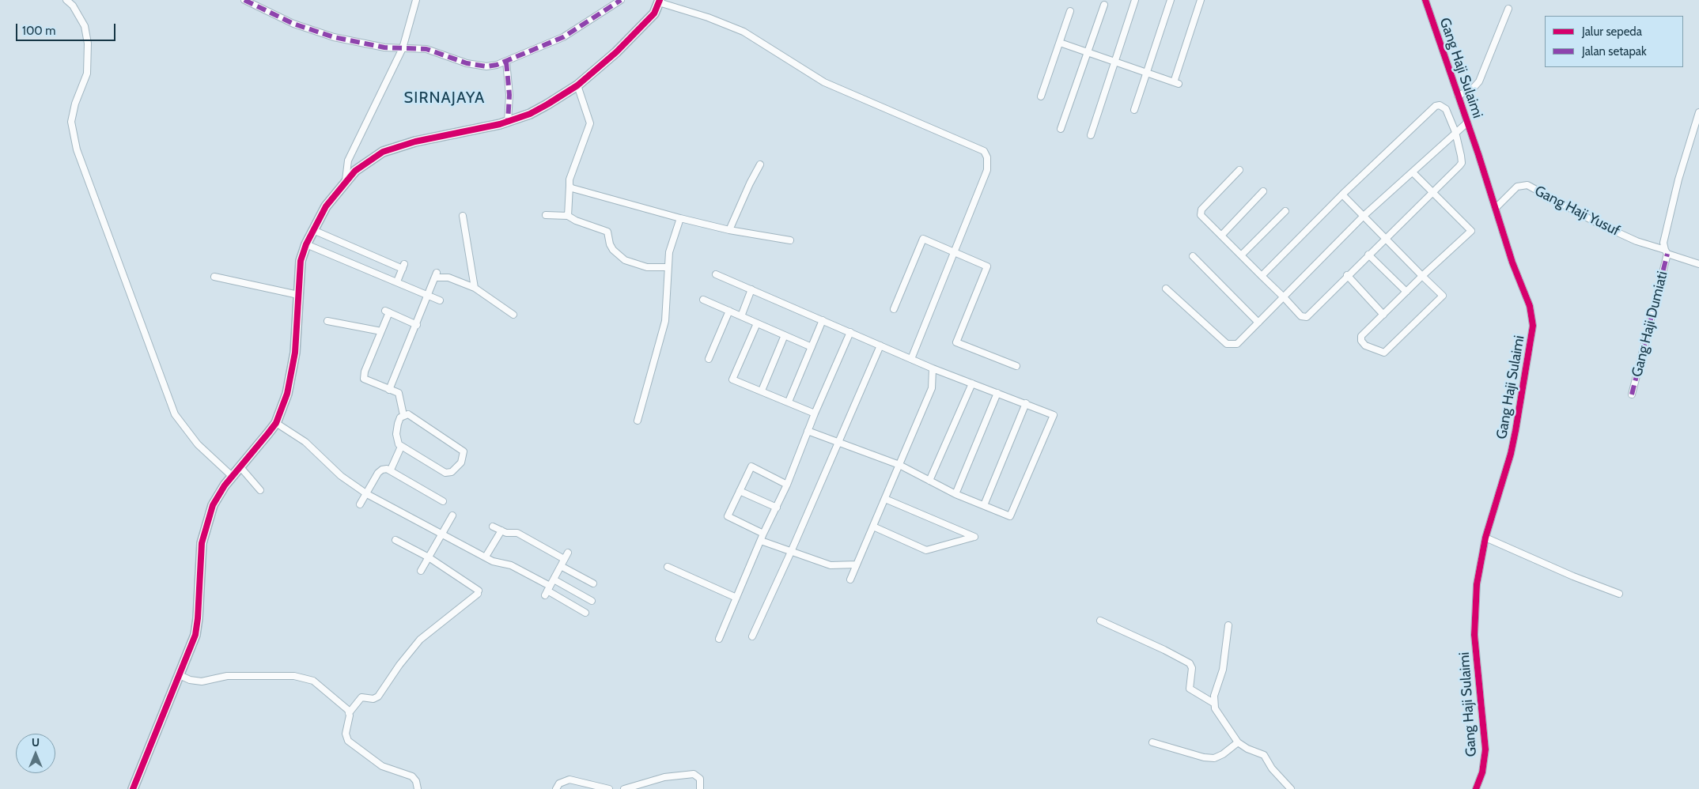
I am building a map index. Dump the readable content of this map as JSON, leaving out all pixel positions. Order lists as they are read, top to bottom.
{
  "streets": {
    "street": ["Gang Haji Sulaimi", "Gang Haji Yusuf", "Gang Haji Dumiati"]
  },
  "crossings": [
    ["Gang Haji Sulaimi", "Gang Haji Yusuf"],
    ["Gang Haji Yusuf", "Gang Haji Dumiati"]
  ],
  "districts": ["SIRNAJAYA"],
  "legend": ["Jalur sepeda", "Jalan setapak"],
  "scale_bar": "100 m",
  "north": "top"
}
